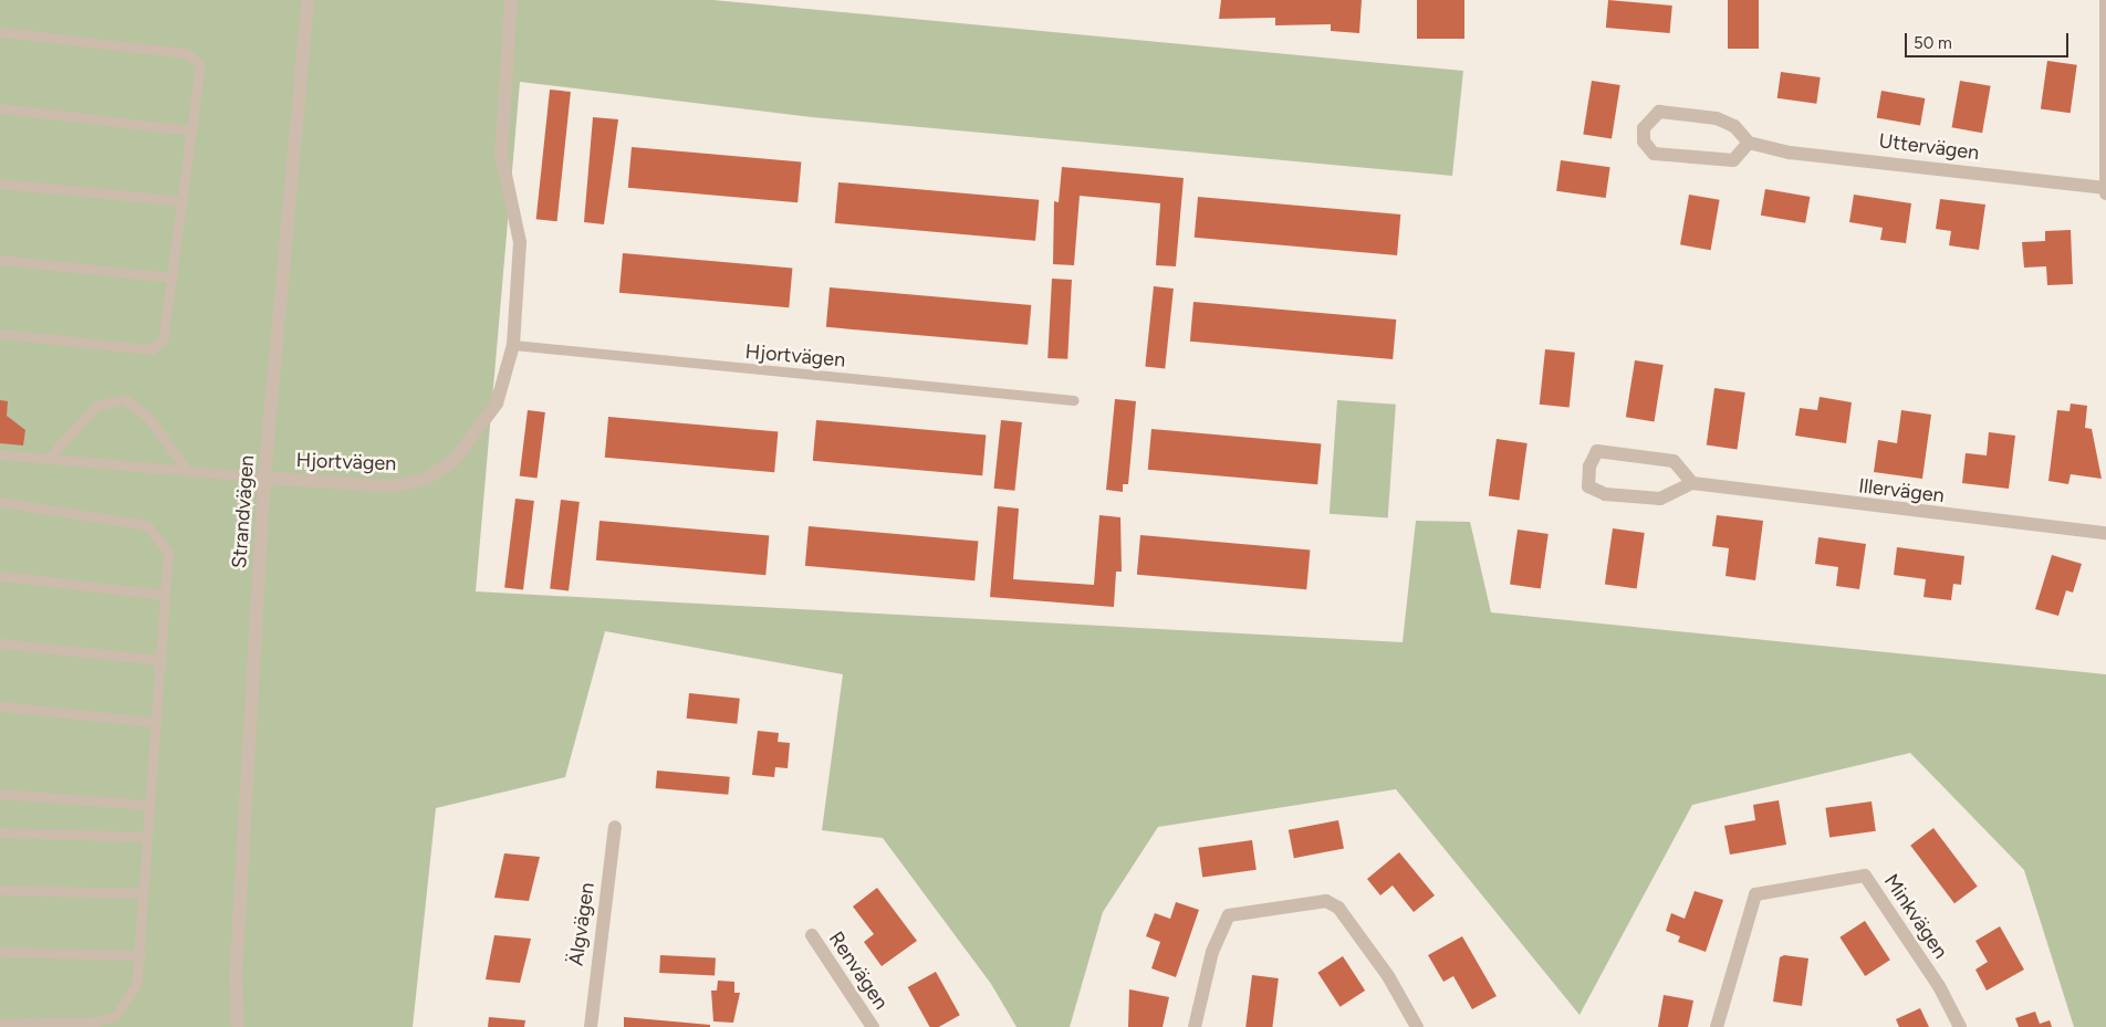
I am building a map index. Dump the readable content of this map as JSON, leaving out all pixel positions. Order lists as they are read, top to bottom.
{
  "streets": {
    "street": [
      "Uttervägen",
      "Hjortvägen",
      "Illervägen",
      "Strandvägen",
      "Minkvägen",
      "Älgvägen",
      "Renvägen"
    ]
  },
  "crossings": [
    ["Hjortvägen", "Strandvägen"]
  ],
  "scale_bar": "50 m"
}
